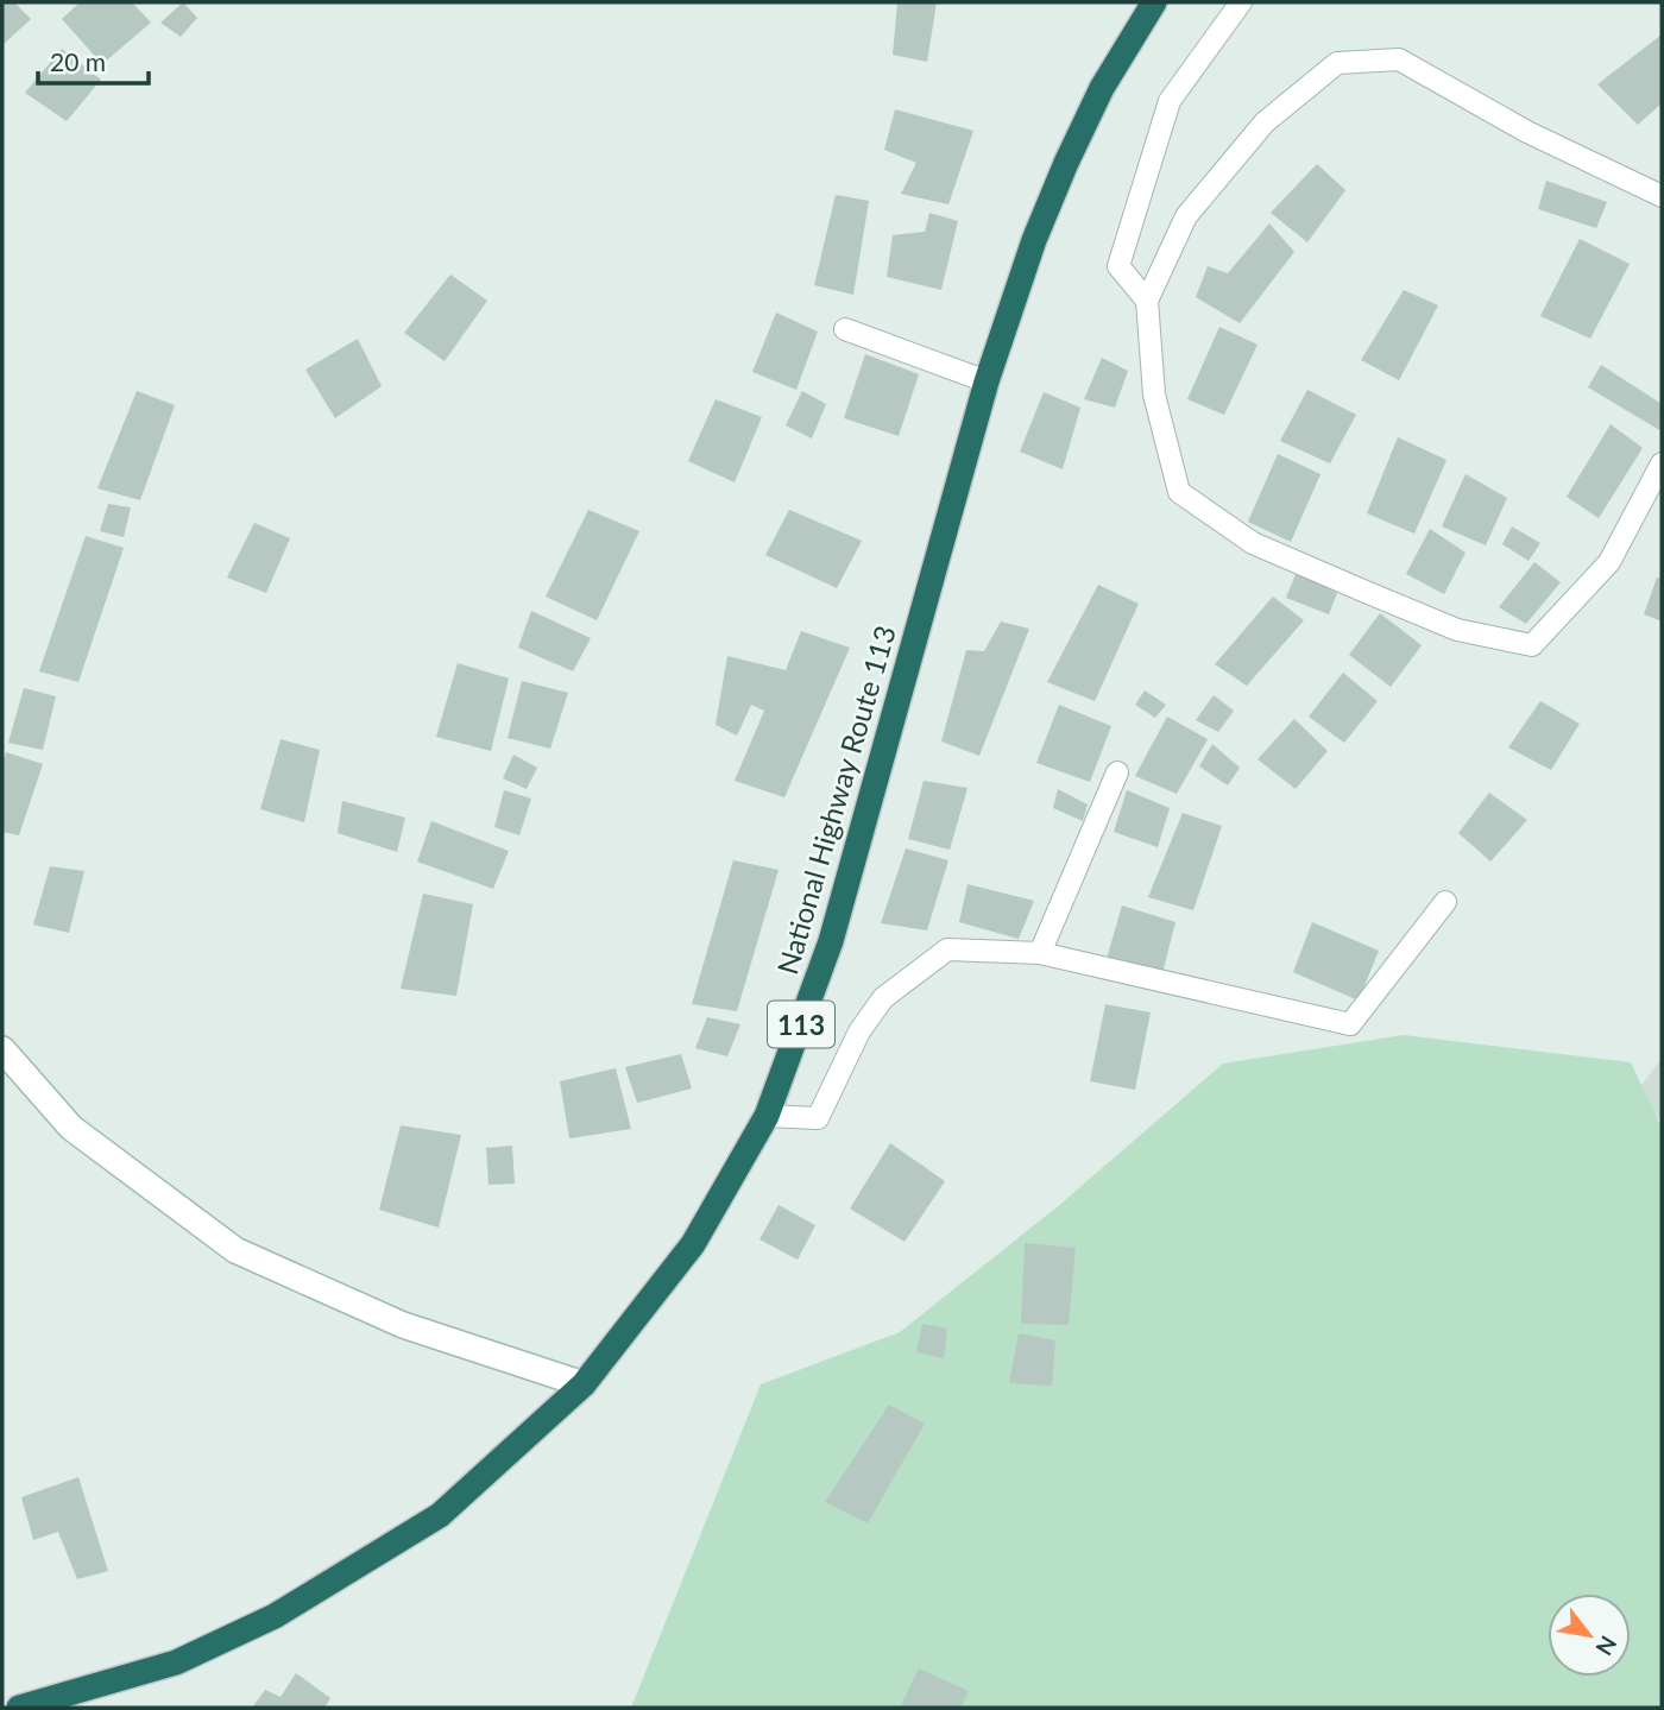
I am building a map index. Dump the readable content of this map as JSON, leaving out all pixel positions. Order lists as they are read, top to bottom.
{
  "streets": {
    "highway": ["National Highway Route 113", "113"]
  },
  "scale_bar": "20 m",
  "north": "bottom right"
}
